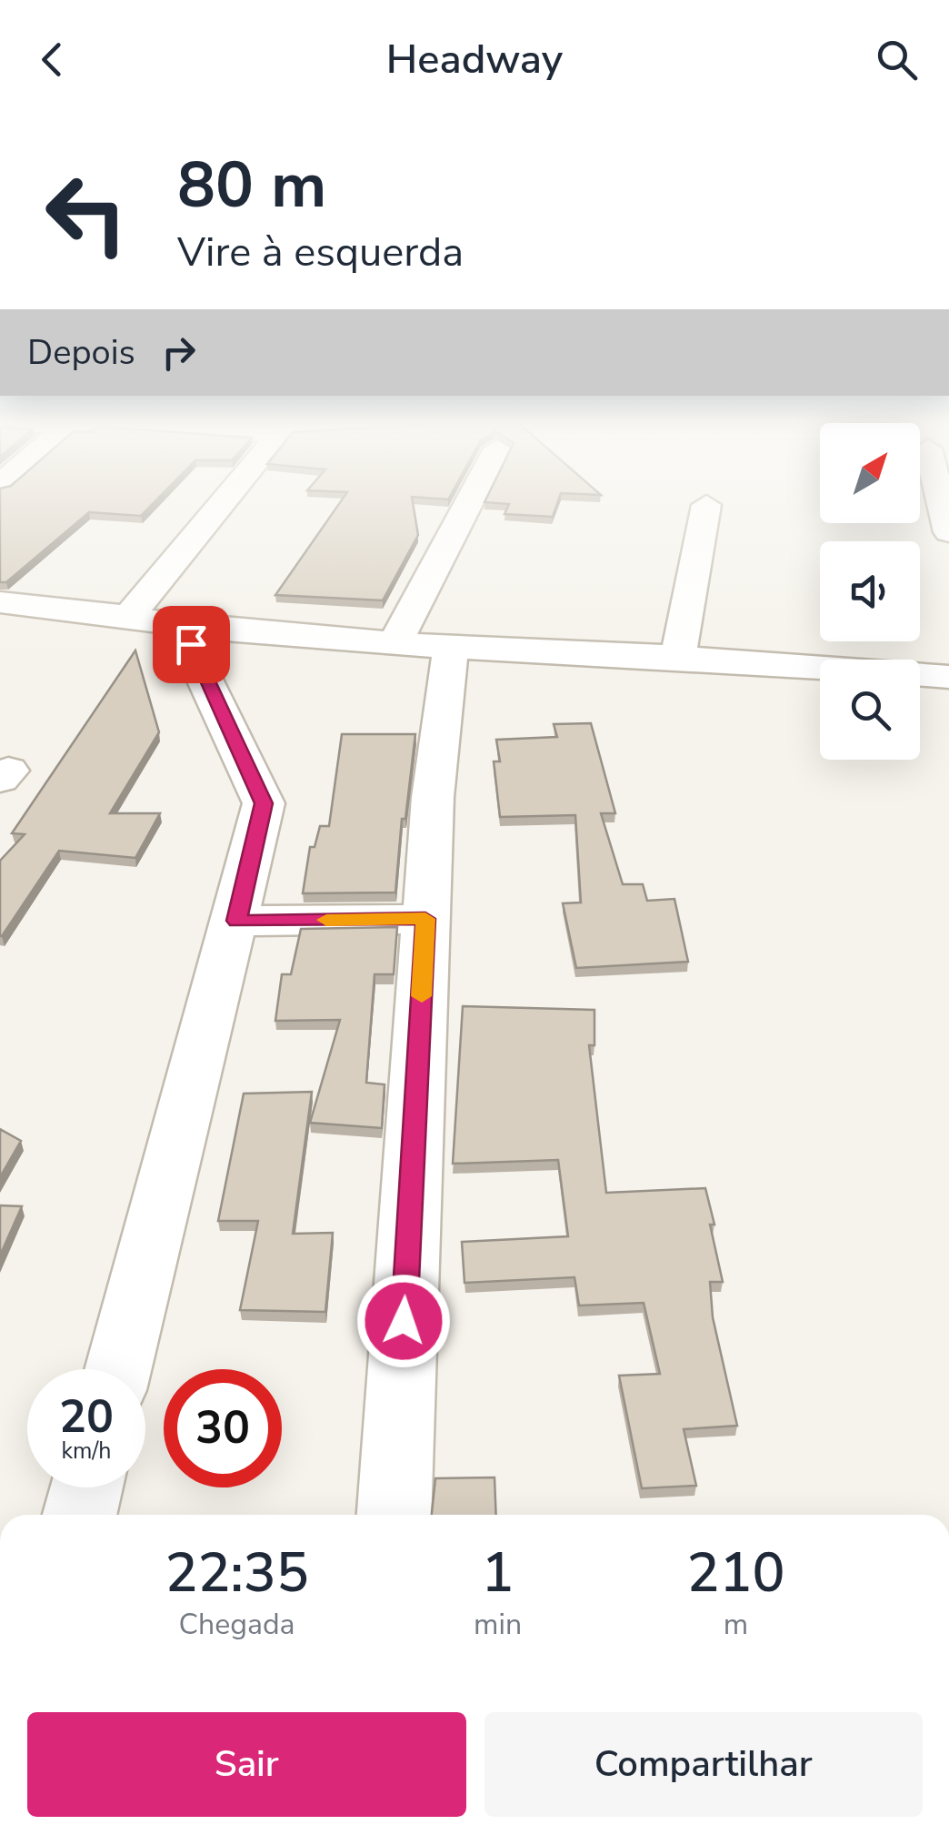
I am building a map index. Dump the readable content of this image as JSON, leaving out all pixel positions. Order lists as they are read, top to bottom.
{
  "north": "top right",
  "page": {
    "header": "Headway",
    "turn": ["80 m", "Vire à esquerda"],
    "then": "Depois",
    "speed": "20 km/h",
    "limit": "30",
    "eta": [
      "22:35",
      "Chegada",
      "1",
      "min",
      "210",
      "m"
    ],
    "buttons": ["Sair", "Compartilhar"]
  }
}
